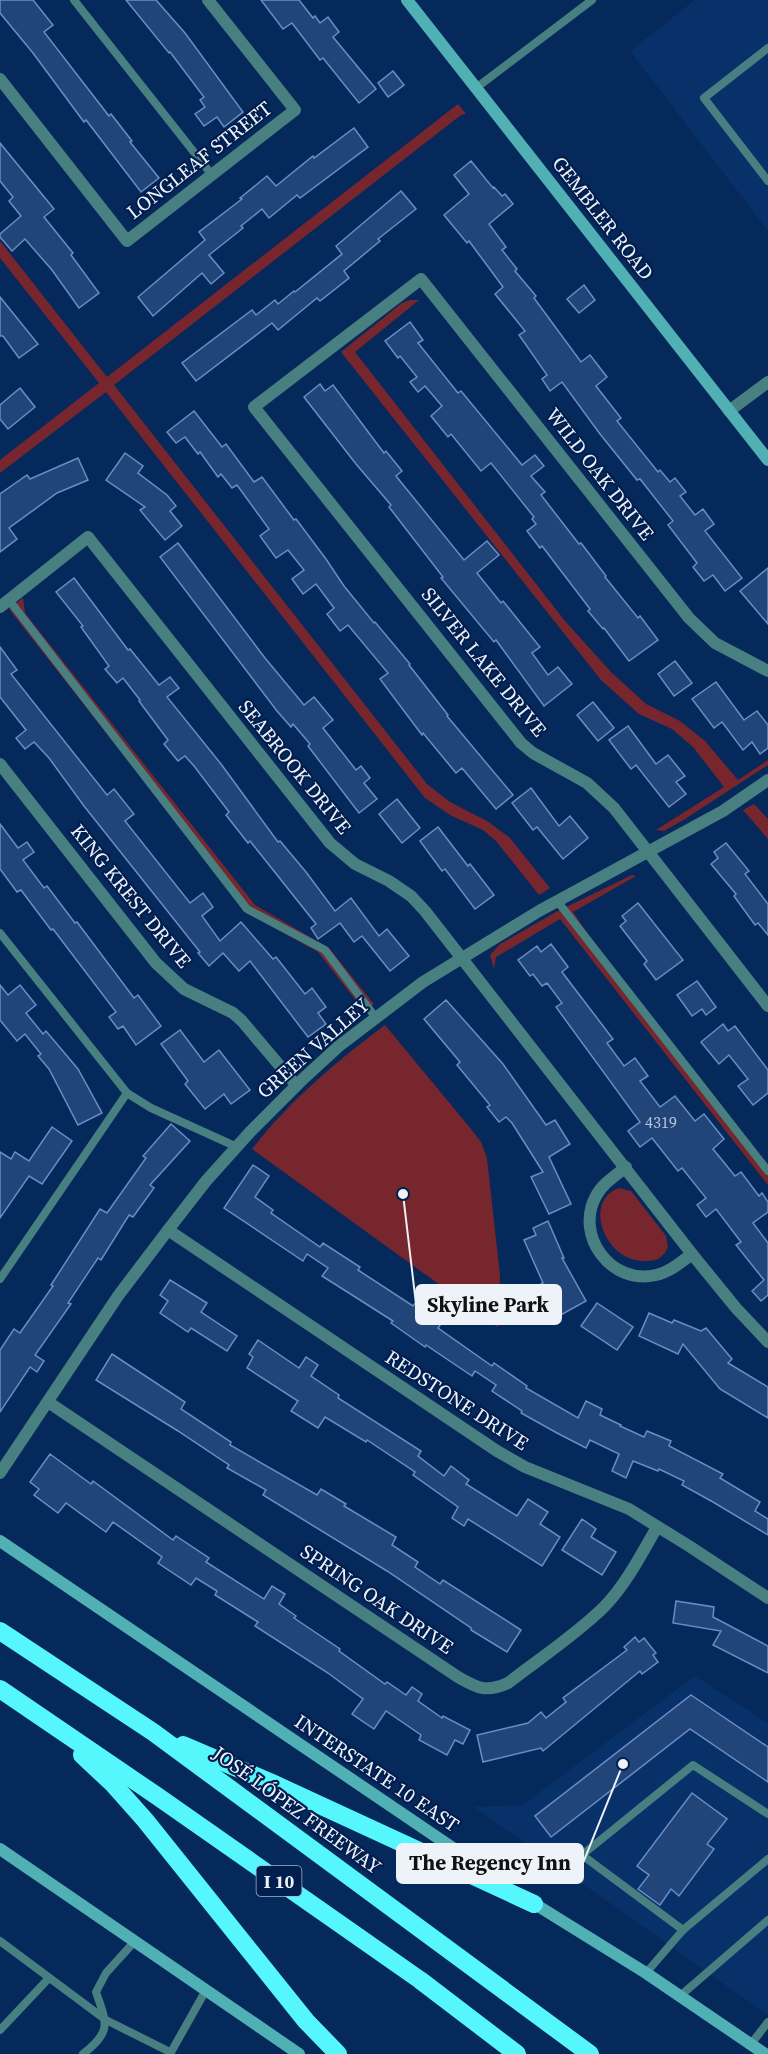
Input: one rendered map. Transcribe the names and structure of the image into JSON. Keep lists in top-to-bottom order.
{
  "streets": {
    "highway": ["JOSÉ LÓPEZ FREEWAY", "I 10"],
    "main road": ["GEMBLER ROAD", "INTERSTATE 10 EAST"],
    "street": [
      "LONGLEAF STREET",
      "WILD OAK DRIVE",
      "SILVER LAKE DRIVE",
      "SEABROOK DRIVE",
      "KING KREST DRIVE",
      "GREEN VALLEY",
      "REDSTONE DRIVE",
      "SPRING OAK DRIVE"
    ]
  },
  "crossings": [
    ["WILD OAK DRIVE", "SILVER LAKE DRIVE"],
    ["SILVER LAKE DRIVE", "GREEN VALLEY"],
    ["SEABROOK DRIVE", "GREEN VALLEY"],
    ["KING KREST DRIVE", "GREEN VALLEY"],
    ["GREEN VALLEY", "REDSTONE DRIVE"],
    ["GREEN VALLEY", "SPRING OAK DRIVE"],
    ["REDSTONE DRIVE", "SPRING OAK DRIVE"]
  ],
  "places": ["Skyline Park", "The Regency Inn"],
  "house_numbers": ["4319"]
}
